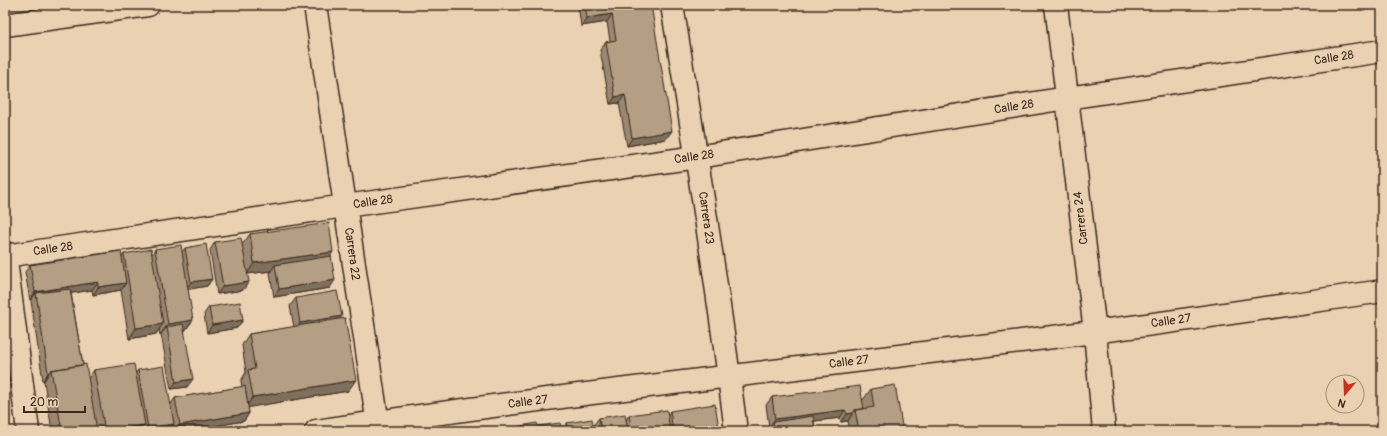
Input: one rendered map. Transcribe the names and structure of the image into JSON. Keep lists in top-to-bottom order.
{
  "streets": {
    "street": [
      "Calle 28",
      "Carrera 23",
      "Carrera 24",
      "Carrera 22",
      "Calle 27"
    ]
  },
  "crossings": [
    ["Calle 28", "Carrera 23"],
    ["Calle 28", "Carrera 24"],
    ["Calle 28", "Carrera 22"],
    ["Carrera 23", "Calle 27"],
    ["Carrera 24", "Calle 27"],
    ["Carrera 22", "Calle 27"]
  ],
  "scale_bar": "20 m",
  "north": "bottom"
}
